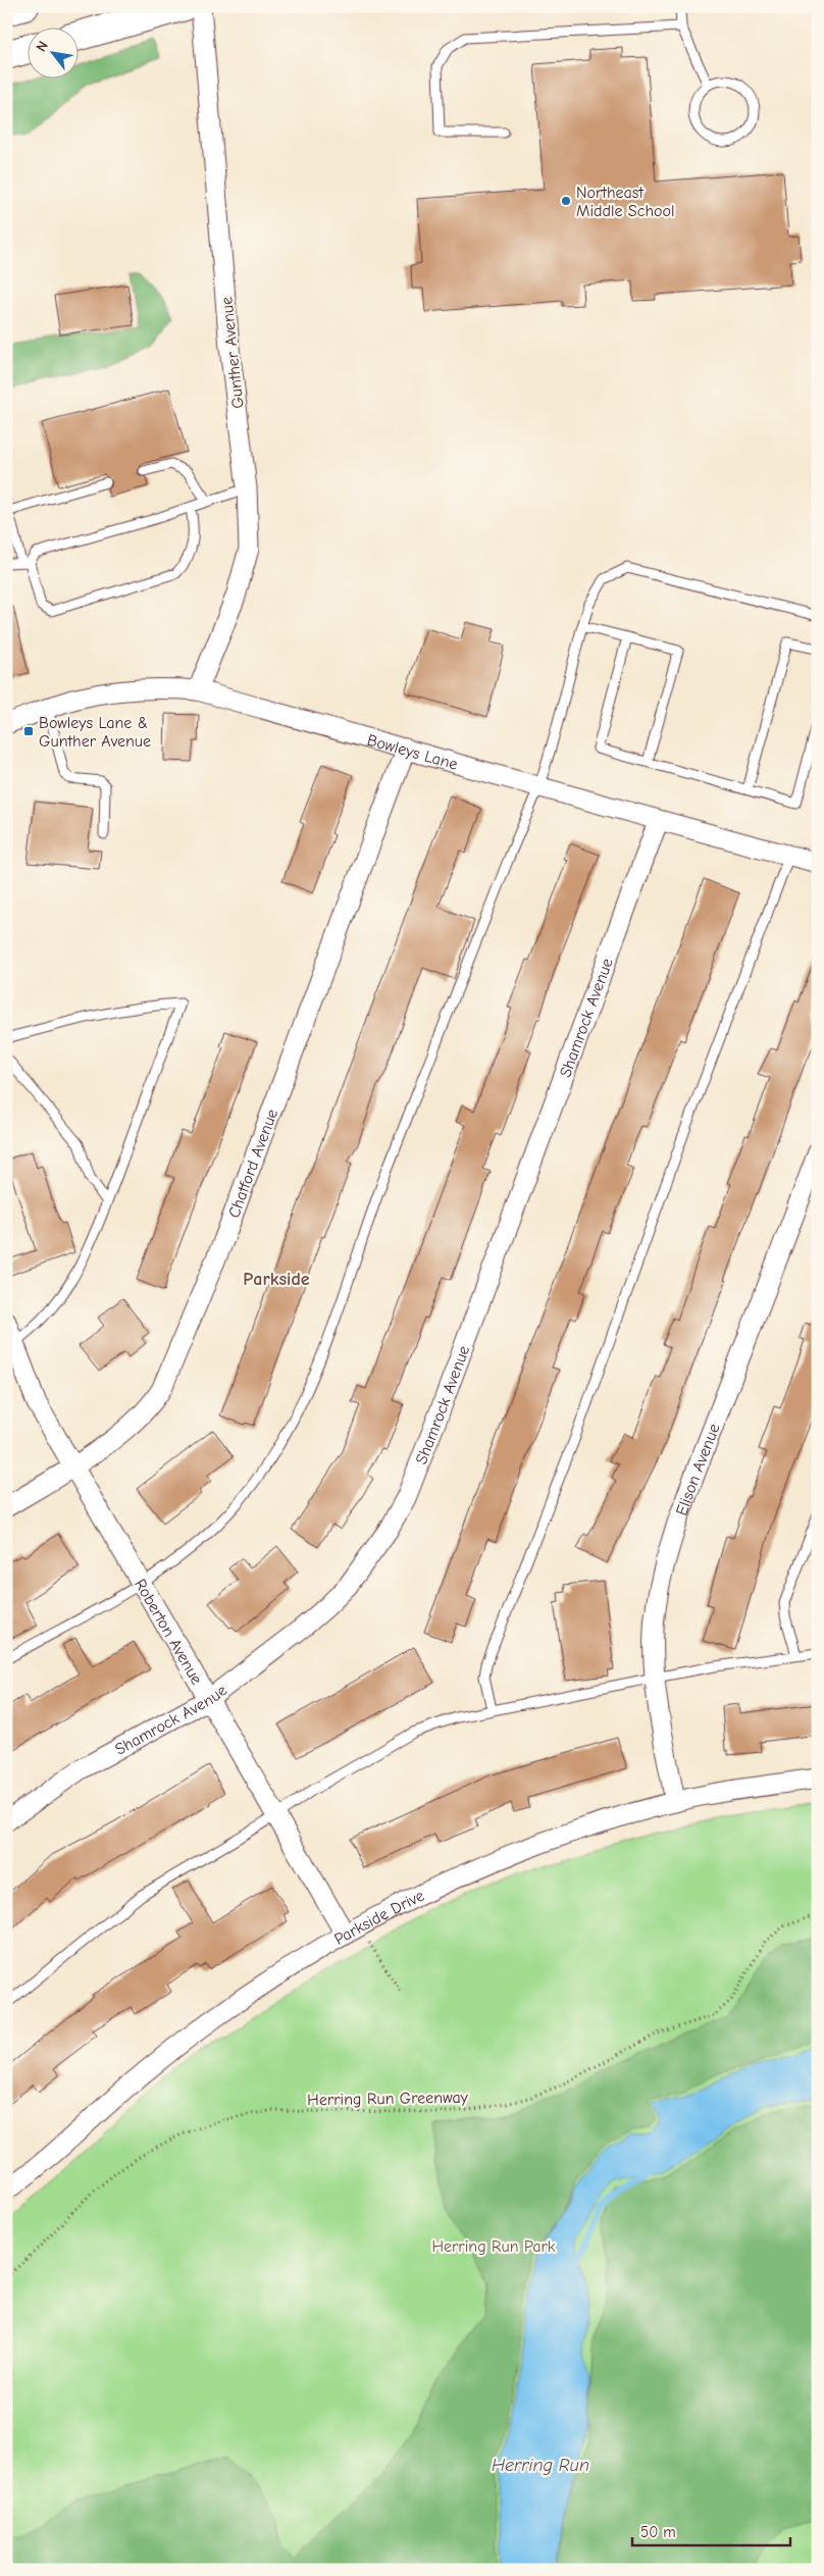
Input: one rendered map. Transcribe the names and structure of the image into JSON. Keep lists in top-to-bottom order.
{
  "streets": {
    "street": [
      "Gunther Avenue",
      "Bowleys Lane",
      "Shamrock Avenue",
      "Chatford Avenue",
      "Elison Avenue",
      "Roberton Avenue",
      "Parkside Drive"
    ],
    "path": ["Herring Run Greenway"]
  },
  "crossings": [
    ["Gunther Avenue", "Bowleys Lane"],
    ["Bowleys Lane", "Shamrock Avenue"],
    ["Bowleys Lane", "Chatford Avenue"],
    ["Shamrock Avenue", "Roberton Avenue"],
    ["Chatford Avenue", "Roberton Avenue"],
    ["Elison Avenue", "Parkside Drive"],
    ["Roberton Avenue", "Parkside Drive"]
  ],
  "districts": ["Parkside"],
  "water": ["Herring Run"],
  "parks": ["Herring Run Park"],
  "places": {
    "other": ["Northeast Middle School"],
    "transit": ["Bowleys Lane & Gunther Avenue"]
  },
  "scale_bar": "50 m",
  "north": "top left"
}
